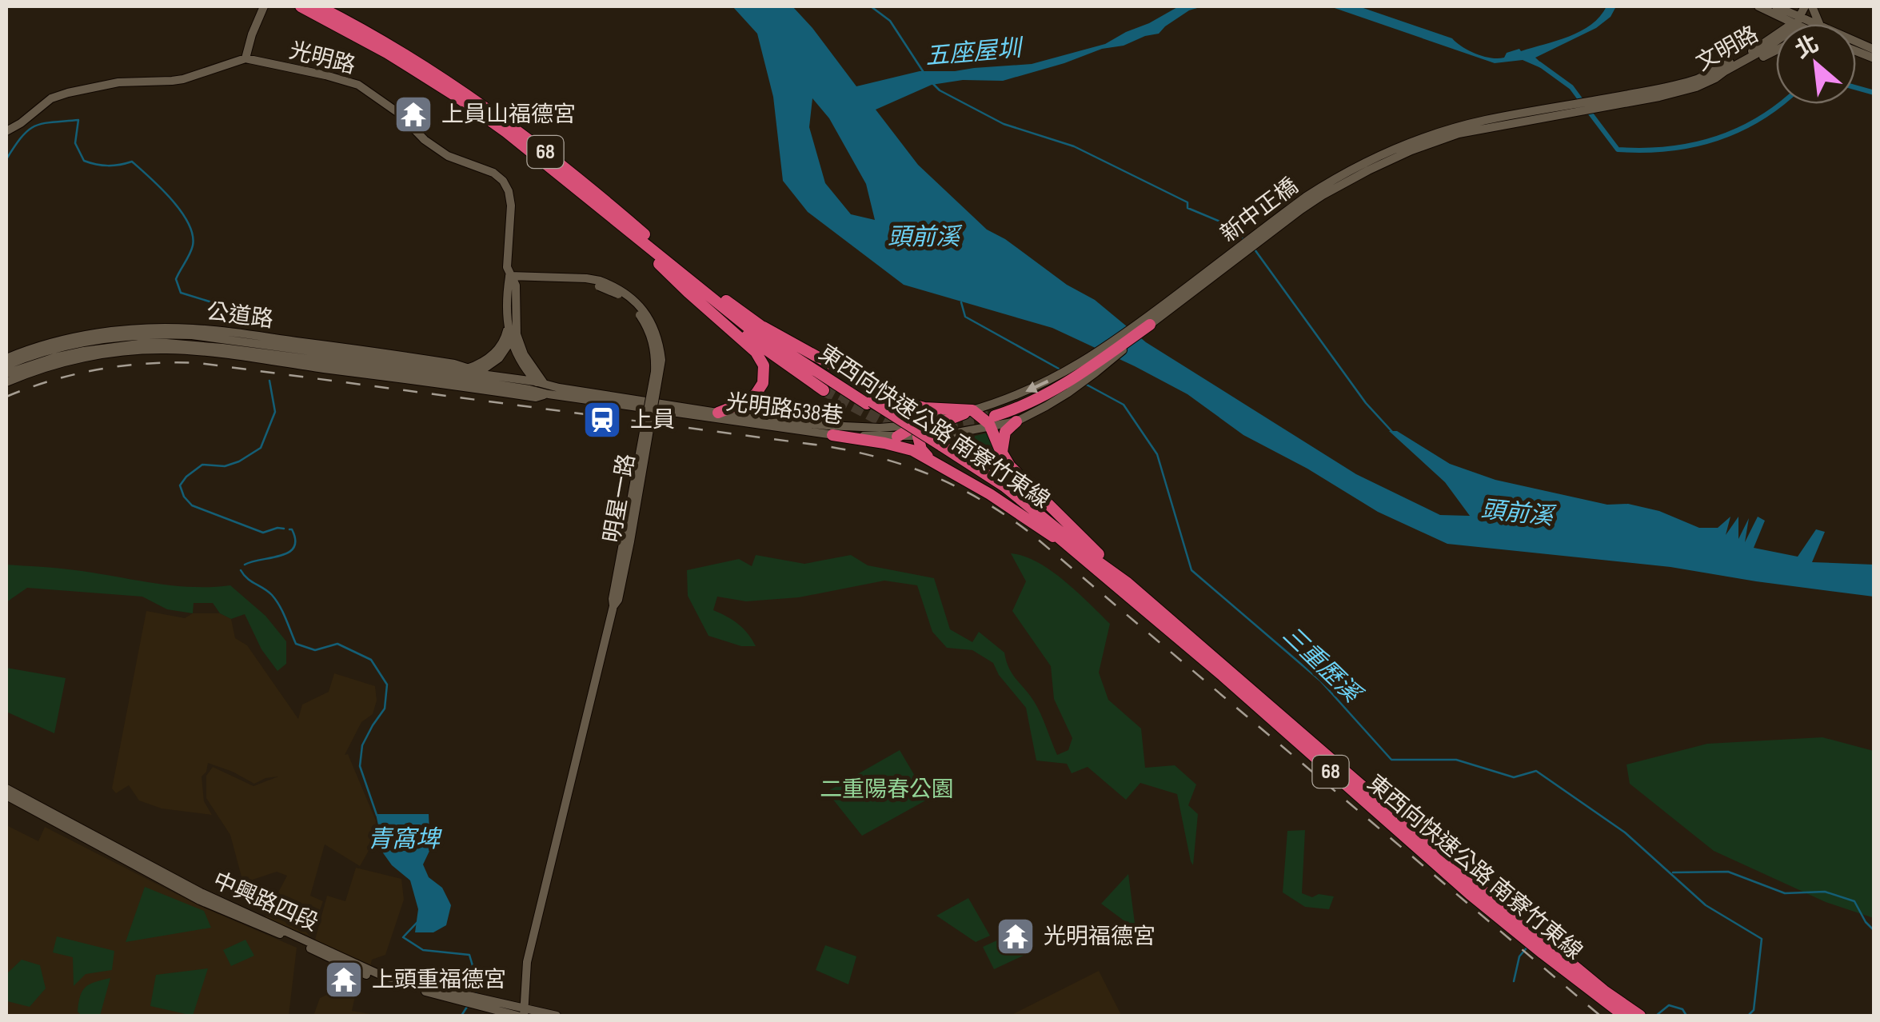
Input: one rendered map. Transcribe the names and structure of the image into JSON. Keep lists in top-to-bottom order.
{
  "streets": {
    "highway": ["68", "東西向快速公路 南寮竹東線"],
    "street": [
      "文明路",
      "光明路",
      "新中正橋",
      "公道路",
      "光明路538巷",
      "明星一路",
      "中興路四段"
    ]
  },
  "crossings": [
    ["文明路", "新中正橋"],
    ["光明路", "公道路"],
    ["光明路", "光明路538巷"],
    ["光明路", "明星一路"],
    ["新中正橋", "光明路538巷"],
    ["公道路", "光明路538巷"],
    ["明星一路", "中興路四段"]
  ],
  "water": [
    "五座屋圳",
    "頭前溪",
    "三重歷溪",
    "青窩埤"
  ],
  "parks": ["二重陽春公園"],
  "places": {
    "temple": ["上員山福德宮", "光明福德宮", "上頭重福德宮"],
    "station": ["上員"]
  },
  "north": "top left"
}
